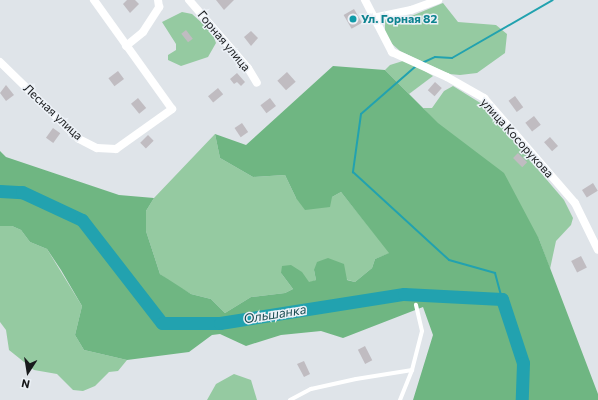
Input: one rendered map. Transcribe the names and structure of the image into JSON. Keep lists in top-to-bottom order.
{
  "streets": {
    "street": ["Горная улица", "Лесная улица", "улица Косорукова"]
  },
  "water": ["Ольшанка"],
  "places": ["Ул. Горная 82"],
  "north": "bottom"
}
